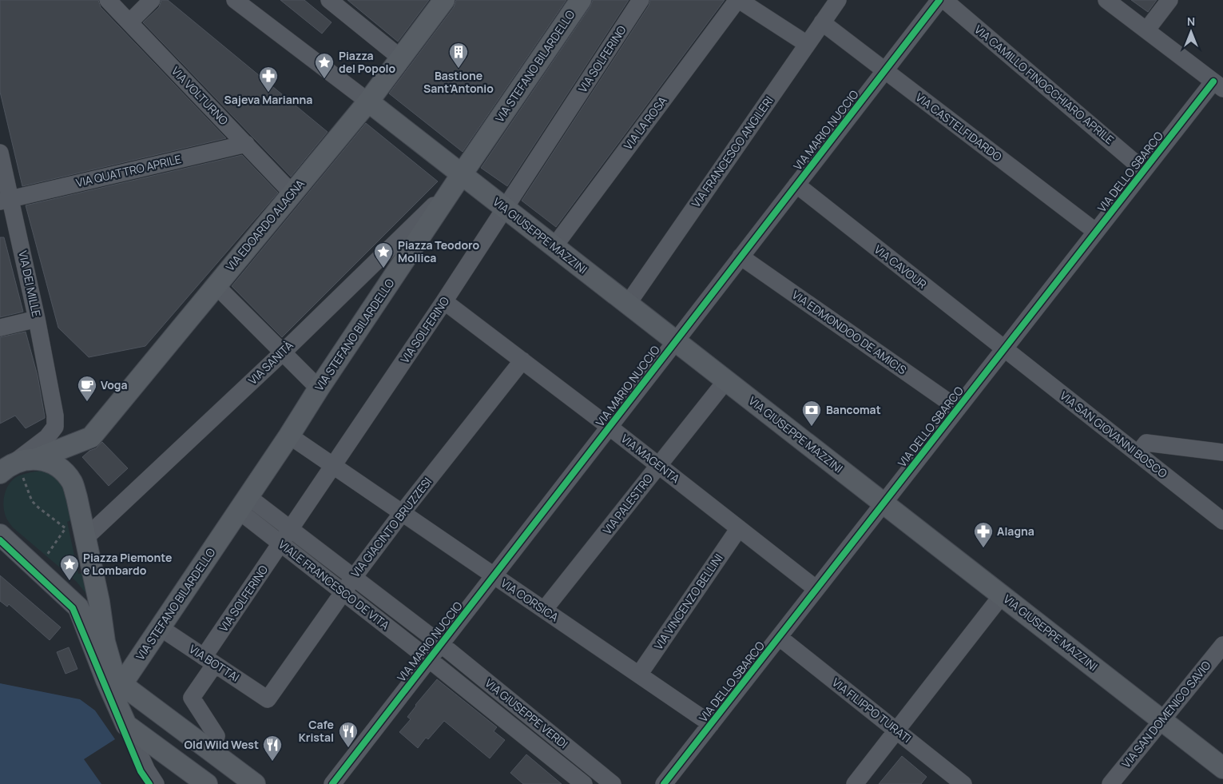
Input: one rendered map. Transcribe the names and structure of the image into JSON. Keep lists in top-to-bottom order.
{
  "streets": {
    "main road": ["VIA STEFANO BILARDELLO", "VIA EDOARDO ALAGNA", "VIA GIUSEPPE MAZZINI"],
    "street": [
      "VIA SOLFERINO",
      "VIA CAMILLO FINOCCHIARO APRILE",
      "VIA VOLTURNO",
      "VIA LA ROSA",
      "VIA CASTELFIDARDO",
      "VIA MARIO NUCCIO",
      "VIA FRANCESCO ANGILERI",
      "VIA QUATTRO APRILE",
      "VIA DELLO SBARCO",
      "VIA CAVOUR",
      "VIA DEI MILLE",
      "VIA EDMONDOO DE AMICIS",
      "VIA SANITÀ",
      "VIA SAN GIOVANNI BOSCO",
      "VIA MAGENTA",
      "VIA PALESTRO",
      "VIA GIACINTO BRUZZESI",
      "VIALE FRANCESCO DE VITA",
      "VIA CORSICA",
      "VIA VINCENZO BELLINI",
      "VIA BOTTAI",
      "VIA FILIPPO TURATI",
      "VIA GIUSEPPE VERDI",
      "VIA SAN DOMENICO SAVIO"
    ]
  },
  "crossings": [
    ["VIA SOLFERINO", "VIA GIUSEPPE MAZZINI"],
    ["VIA SOLFERINO", "VIA MAGENTA"],
    ["VIA SOLFERINO", "VIALE FRANCESCO DE VITA"],
    ["VIA SOLFERINO", "VIA CORSICA"],
    ["VIA SOLFERINO", "VIA BOTTAI"],
    ["VIA STEFANO BILARDELLO", "VIA GIUSEPPE MAZZINI"],
    ["VIA STEFANO BILARDELLO", "VIA SANITÀ"],
    ["VIA STEFANO BILARDELLO", "VIALE FRANCESCO DE VITA"],
    ["VIA STEFANO BILARDELLO", "VIA CORSICA"],
    ["VIA STEFANO BILARDELLO", "VIA BOTTAI"],
    ["VIA CAMILLO FINOCCHIARO APRILE", "VIA DELLO SBARCO"],
    ["VIA VOLTURNO", "VIA QUATTRO APRILE"],
    ["VIA VOLTURNO", "VIA EDOARDO ALAGNA"],
    ["VIA LA ROSA", "VIA GIUSEPPE MAZZINI"],
    ["VIA CASTELFIDARDO", "VIA MARIO NUCCIO"],
    ["VIA CASTELFIDARDO", "VIA FRANCESCO ANGILERI"],
    ["VIA CASTELFIDARDO", "VIA DELLO SBARCO"],
    ["VIA MARIO NUCCIO", "VIA GIUSEPPE MAZZINI"],
    ["VIA MARIO NUCCIO", "VIA CAVOUR"],
    ["VIA MARIO NUCCIO", "VIA EDMONDOO DE AMICIS"],
    ["VIA MARIO NUCCIO", "VIA MAGENTA"],
    ["VIA MARIO NUCCIO", "VIALE FRANCESCO DE VITA"],
    ["VIA MARIO NUCCIO", "VIA CORSICA"],
    ["VIA MARIO NUCCIO", "VIA GIUSEPPE VERDI"],
    ["VIA FRANCESCO ANGILERI", "VIA GIUSEPPE MAZZINI"],
    ["VIA QUATTRO APRILE", "VIA DEI MILLE"],
    ["VIA DELLO SBARCO", "VIA GIUSEPPE MAZZINI"],
    ["VIA DELLO SBARCO", "VIA CAVOUR"],
    ["VIA DELLO SBARCO", "VIA EDMONDOO DE AMICIS"],
    ["VIA DELLO SBARCO", "VIA SAN GIOVANNI BOSCO"],
    ["VIA DELLO SBARCO", "VIA MAGENTA"],
    ["VIA DELLO SBARCO", "VIA CORSICA"],
    ["VIA DELLO SBARCO", "VIA FILIPPO TURATI"],
    ["VIA EDOARDO ALAGNA", "VIA GIUSEPPE MAZZINI"],
    ["VIA EDOARDO ALAGNA", "VIA DEI MILLE"],
    ["VIA GIUSEPPE MAZZINI", "VIA SANITÀ"],
    ["VIA GIUSEPPE MAZZINI", "VIA PALESTRO"],
    ["VIA GIUSEPPE MAZZINI", "VIA SAN DOMENICO SAVIO"],
    ["VIA CAVOUR", "VIA SAN GIOVANNI BOSCO"],
    ["VIA MAGENTA", "VIA PALESTRO"],
    ["VIA MAGENTA", "VIA GIACINTO BRUZZESI"],
    ["VIA MAGENTA", "VIA VINCENZO BELLINI"],
    ["VIA PALESTRO", "VIA CORSICA"],
    ["VIA GIACINTO BRUZZESI", "VIALE FRANCESCO DE VITA"],
    ["VIA GIACINTO BRUZZESI", "VIA CORSICA"],
    ["VIA GIACINTO BRUZZESI", "VIA BOTTAI"],
    ["VIALE FRANCESCO DE VITA", "VIA GIUSEPPE VERDI"],
    ["VIA CORSICA", "VIA VINCENZO BELLINI"]
  ],
  "places": {
    "building": ["Bastione Sant'Antonio"],
    "place": ["Piazza del Popolo", "Piazza Teodoro Mollica", "Piazza Piemonte e Lombardo"],
    "pharmacy": ["Sajeva Marianna", "Alagna"],
    "cafe": ["Voga"],
    "bank": ["Bancomat"],
    "restaurant": ["Cafe Kristal", "Old Wild West"]
  },
  "north": "top"
}
